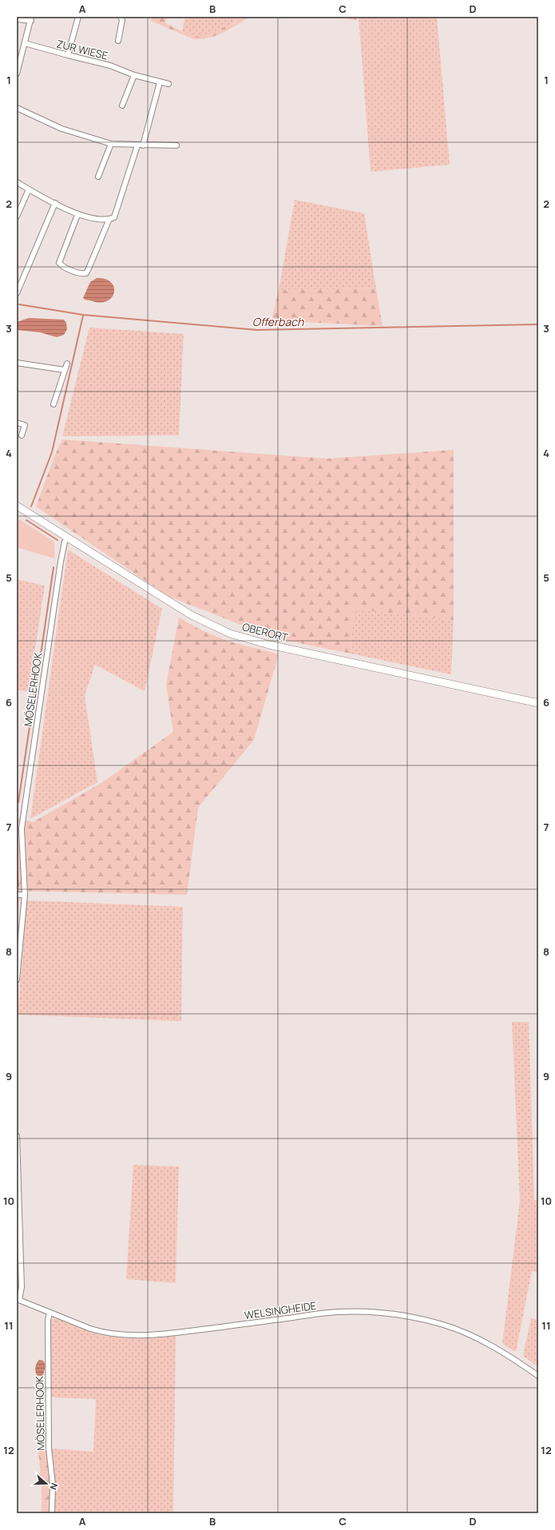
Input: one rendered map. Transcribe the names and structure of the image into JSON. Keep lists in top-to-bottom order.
{
  "streets": {
    "main road": ["OBERORT"],
    "street": ["ZUR WIESE", "MÖSELERHOOK", "WELSINGHEIDE"]
  },
  "crossings": [
    ["OBERORT", "MÖSELERHOOK"],
    ["MÖSELERHOOK", "WELSINGHEIDE"]
  ],
  "water": ["Offerbach"],
  "north": "right",
  "grid": {
    "columns": [
      "A",
      "B",
      "C",
      "D"
    ],
    "rows": [
      "1",
      "2",
      "3",
      "4",
      "5",
      "6",
      "7",
      "8",
      "9",
      "10",
      "11",
      "12"
    ]
  }
}
